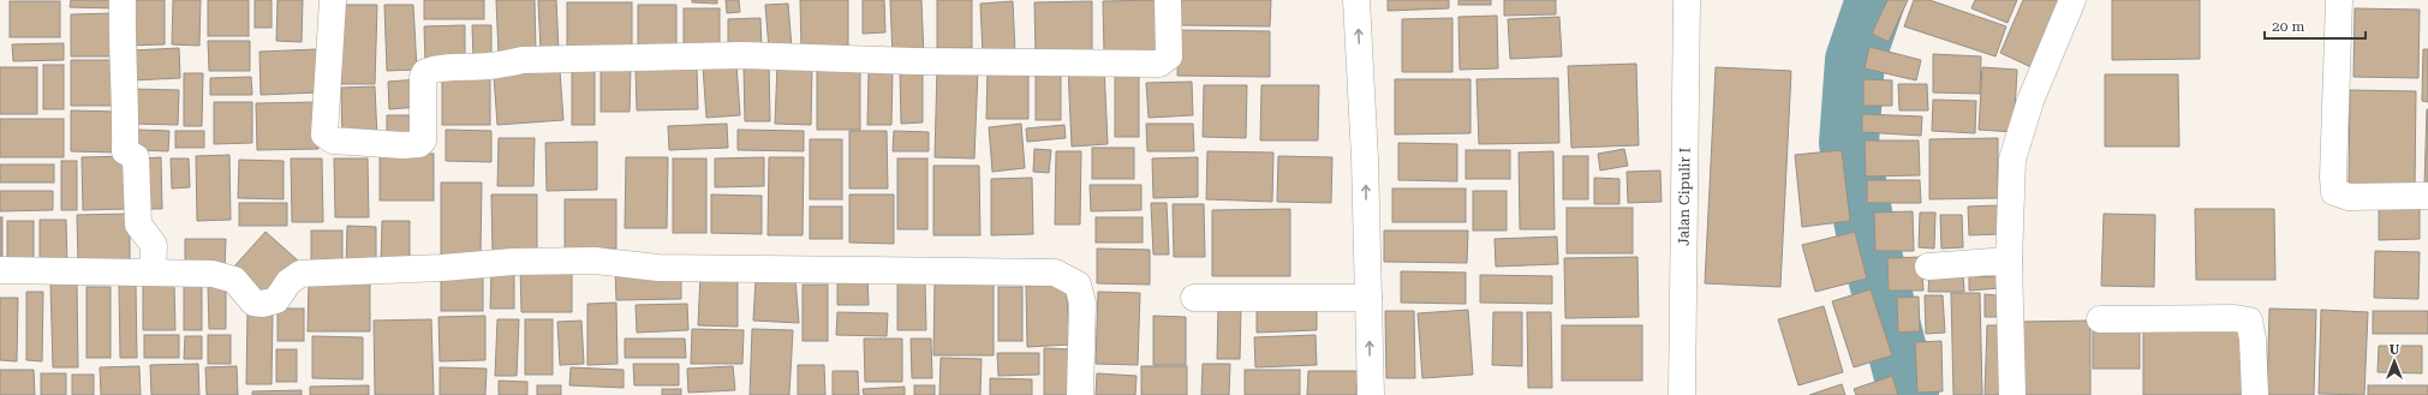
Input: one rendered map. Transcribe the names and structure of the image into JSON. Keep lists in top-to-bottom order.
{
  "streets": {
    "street": ["Jalan Cipulir I"]
  },
  "scale_bar": "20 m",
  "north": "top"
}
